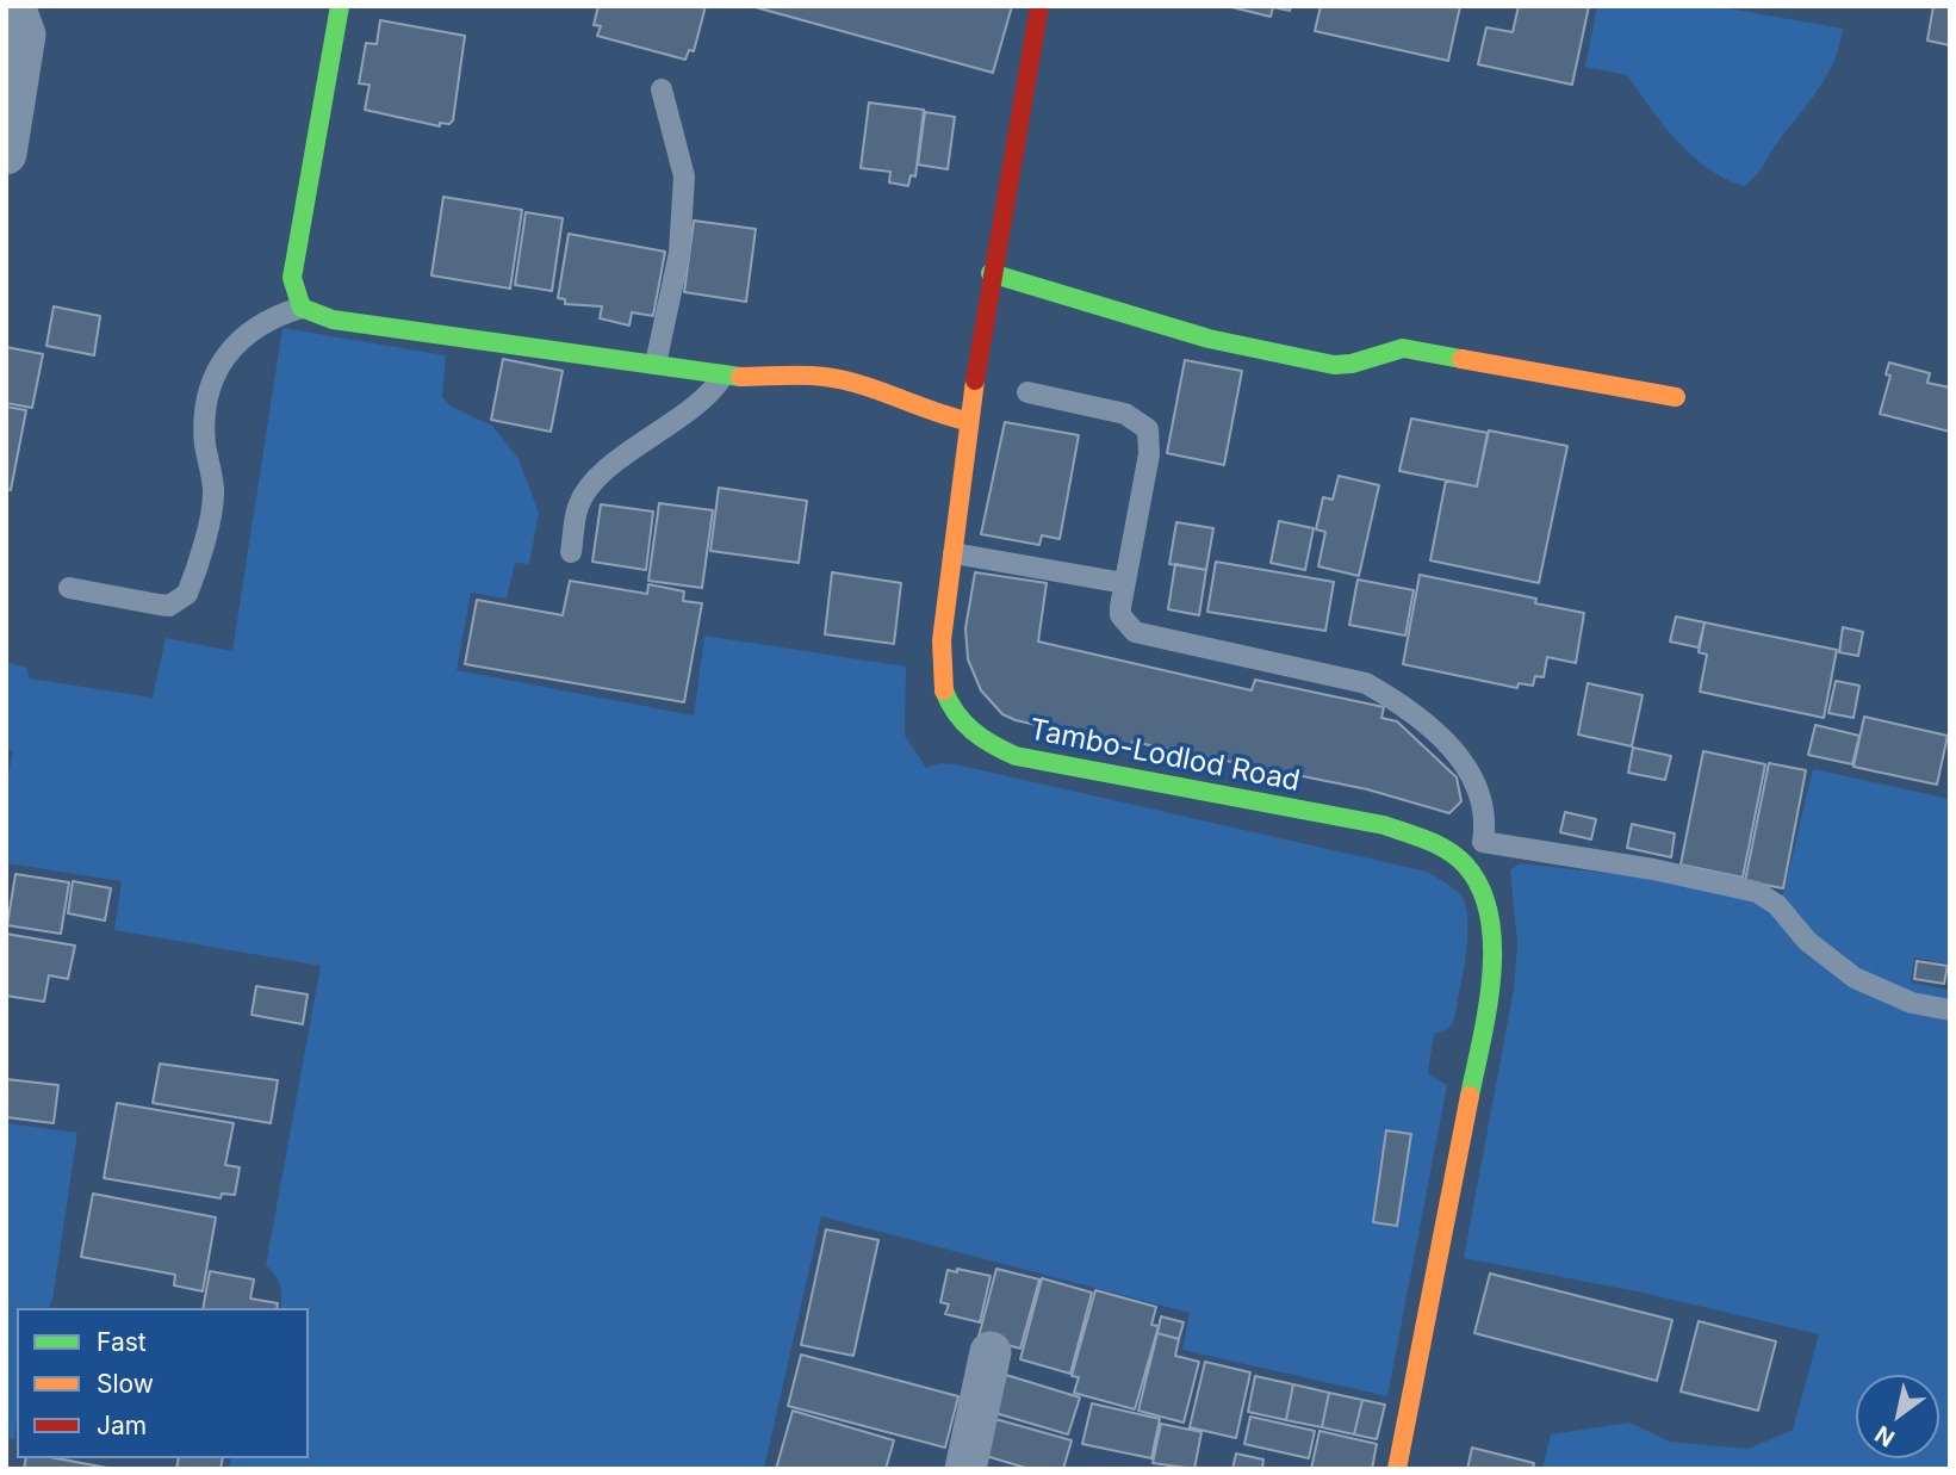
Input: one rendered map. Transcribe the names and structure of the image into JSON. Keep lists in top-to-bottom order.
{
  "streets": {
    "street": ["Tambo-Lodlod Road"]
  },
  "legend": ["Fast", "Slow", "Jam"],
  "north": "bottom left"
}
